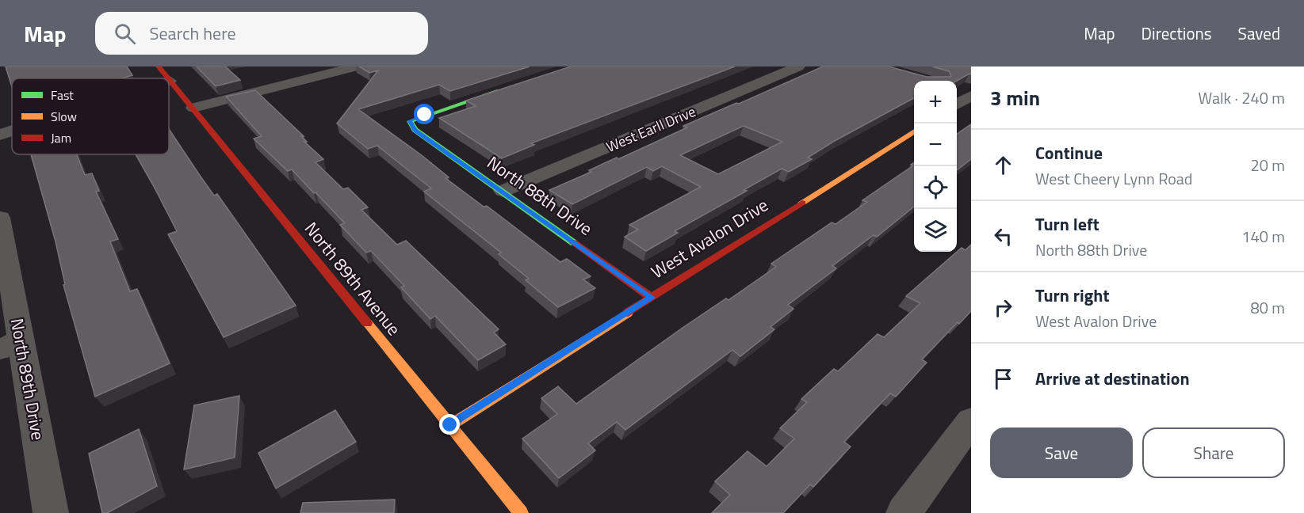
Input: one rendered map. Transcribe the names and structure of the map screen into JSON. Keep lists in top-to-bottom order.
{
  "streets": {
    "street": [
      "West Earll Drive",
      "North 88th Drive",
      "West Avalon Drive",
      "North 89th Avenue",
      "North 89th Drive"
    ]
  },
  "crossings": [
    ["West Earll Drive", "North 88th Drive"],
    ["North 88th Drive", "West Avalon Drive"],
    ["West Avalon Drive", "North 89th Avenue"]
  ],
  "legend": ["Fast", "Slow", "Jam"],
  "page": {
    "header": "Map",
    "search": "Search here",
    "nav": ["Map", "Directions", "Saved"],
    "heading": ["3 min", "Walk · 240 m"],
    "map_buttons": ["+", "−"],
    "list": [
      ["Continue", "West Cheery Lynn Road", "20 m"],
      ["Turn left", "North 88th Drive", "140 m"],
      ["Turn right", "West Avalon Drive", "80 m"],
      "Arrive at destination"
    ],
    "buttons": ["Save", "Share"]
  }
}
